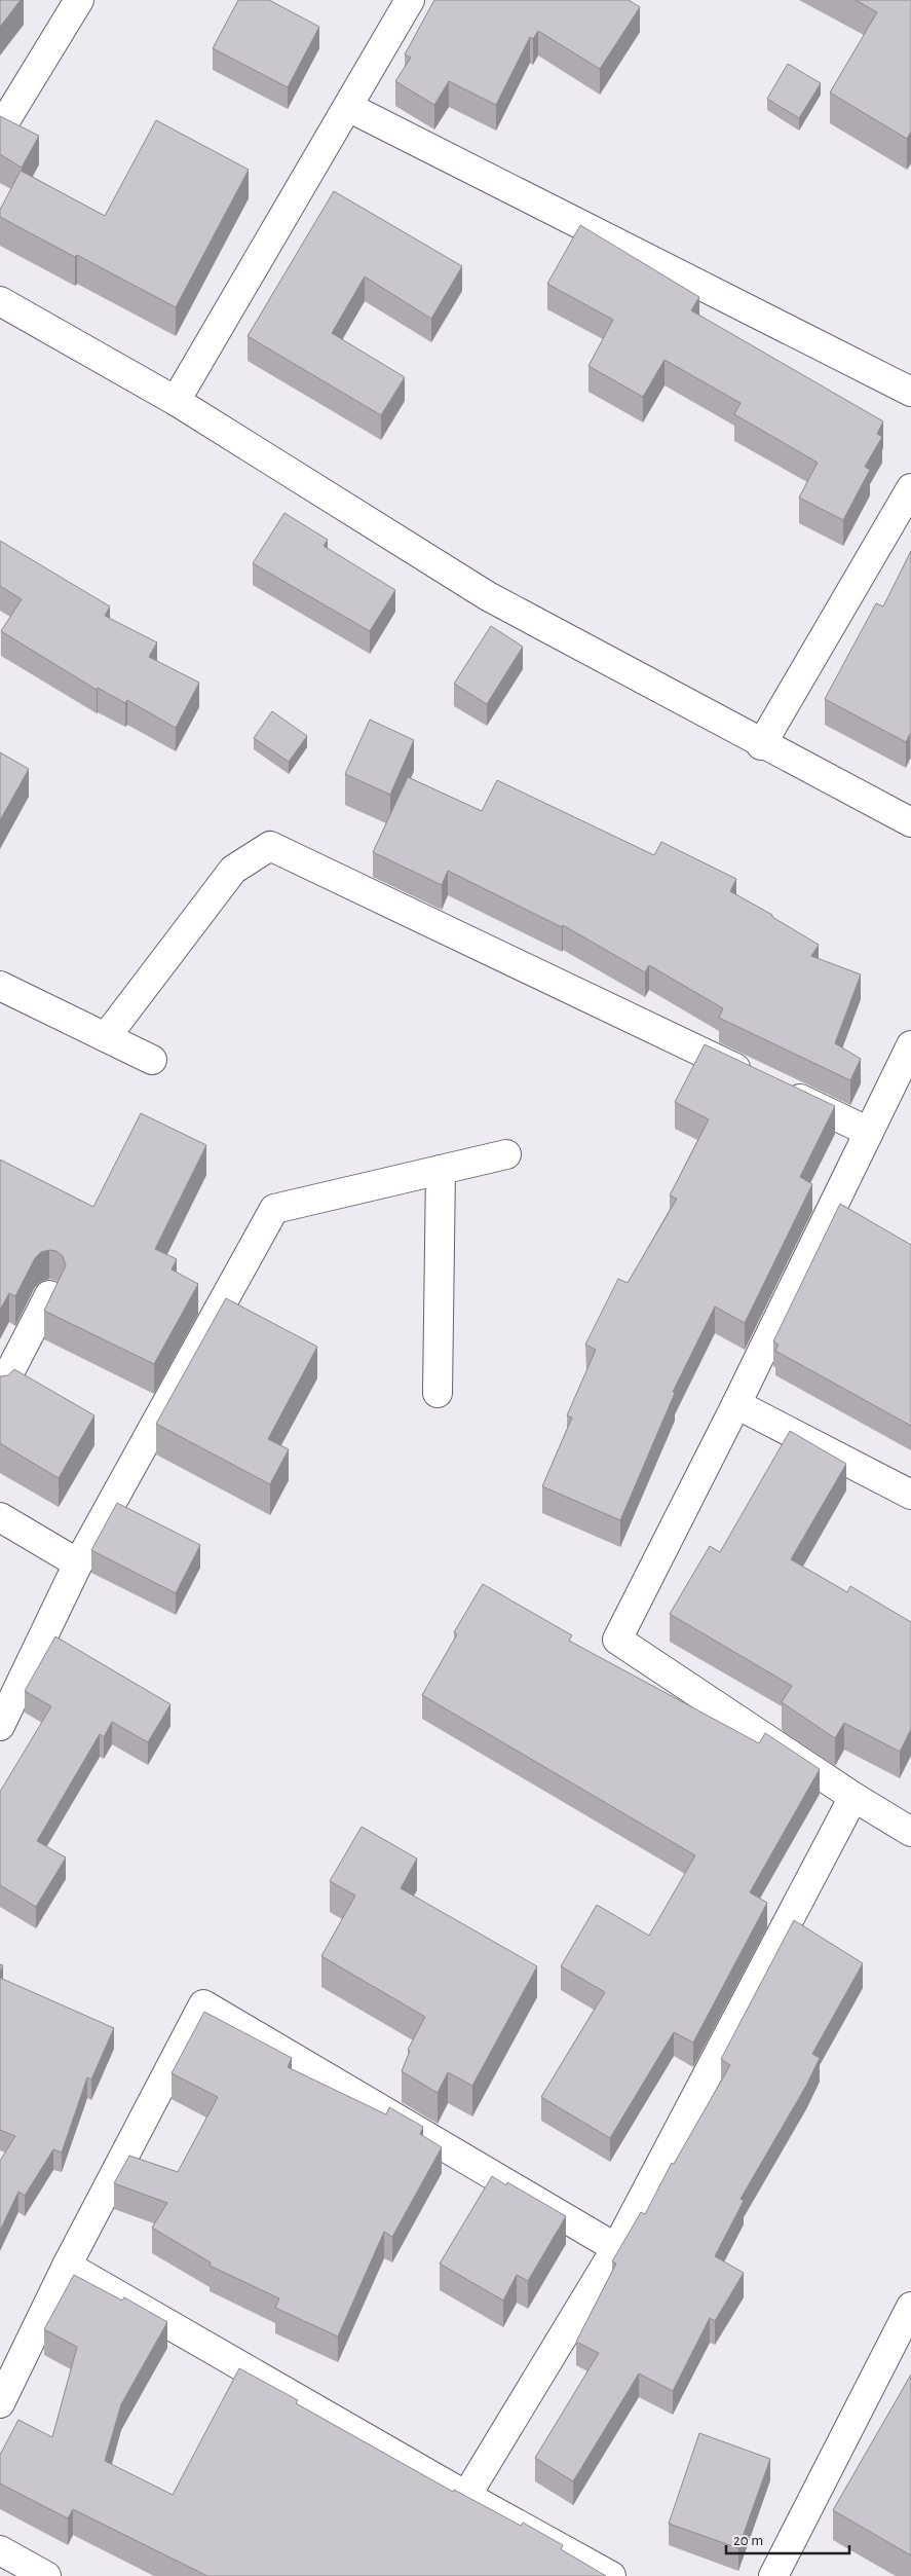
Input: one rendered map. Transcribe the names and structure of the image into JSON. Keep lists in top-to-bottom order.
{
  "scale_bar": "20 m"
}
